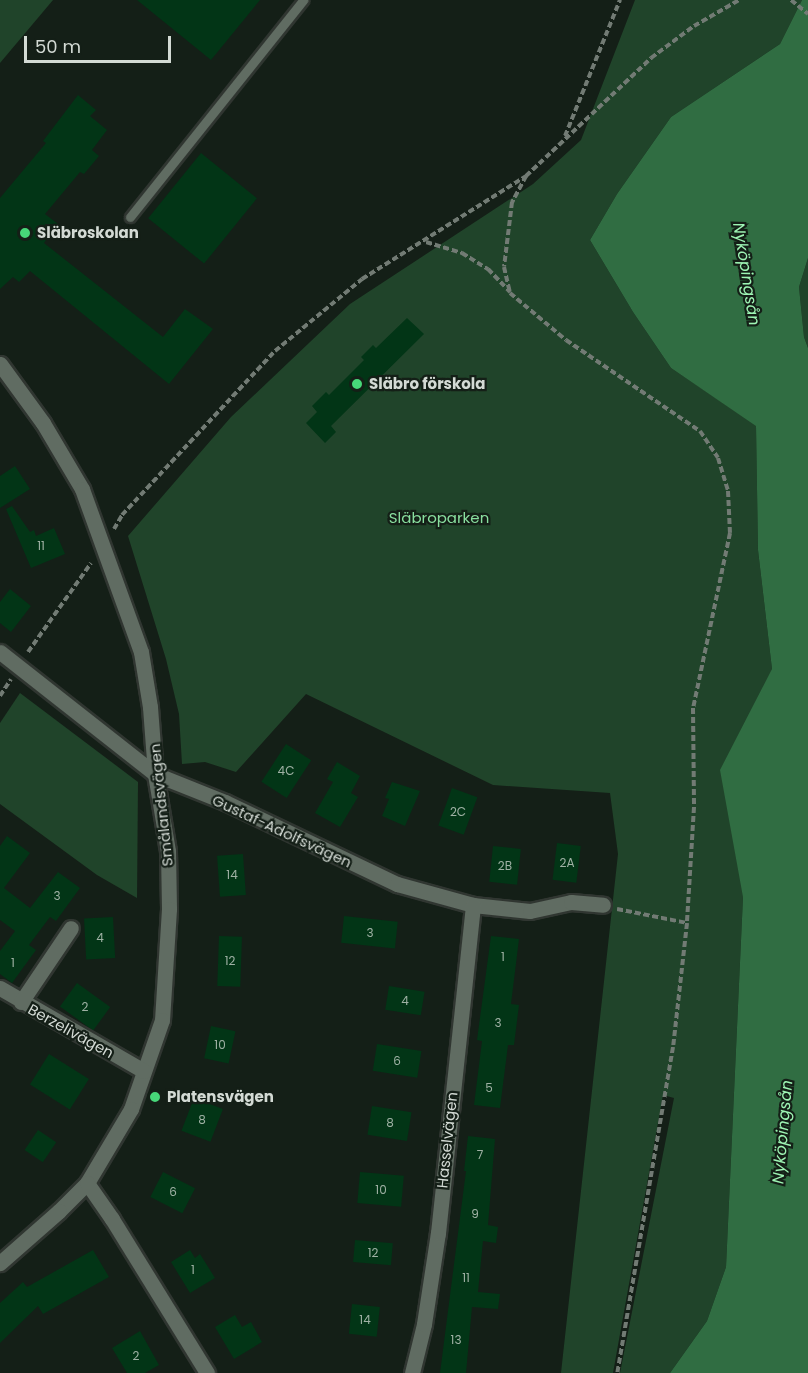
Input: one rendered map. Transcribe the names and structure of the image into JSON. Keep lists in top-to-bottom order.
{
  "streets": {
    "street": [
      "Smålandsvägen",
      "Gustaf-Adolfsvägen",
      "Berzelivägen",
      "Hasselvägen"
    ]
  },
  "crossings": [
    ["Smålandsvägen", "Gustaf-Adolfsvägen"],
    ["Smålandsvägen", "Berzelivägen"],
    ["Gustaf-Adolfsvägen", "Hasselvägen"]
  ],
  "water": ["Nyköpingsån"],
  "parks": ["Släbroparken"],
  "places": ["Släbroskolan", "Släbro förskola", "Platensvägen"],
  "house_numbers": [
    "11",
    "4C",
    "2C",
    "2A",
    "2B",
    "14",
    "3",
    "3",
    "4",
    "1",
    "12",
    "1",
    "4",
    "2",
    "3",
    "10",
    "6",
    "5",
    "8",
    "8",
    "7",
    "10",
    "6",
    "9",
    "12",
    "1",
    "11",
    "14",
    "13",
    "2"
  ],
  "scale_bar": "50 m"
}
